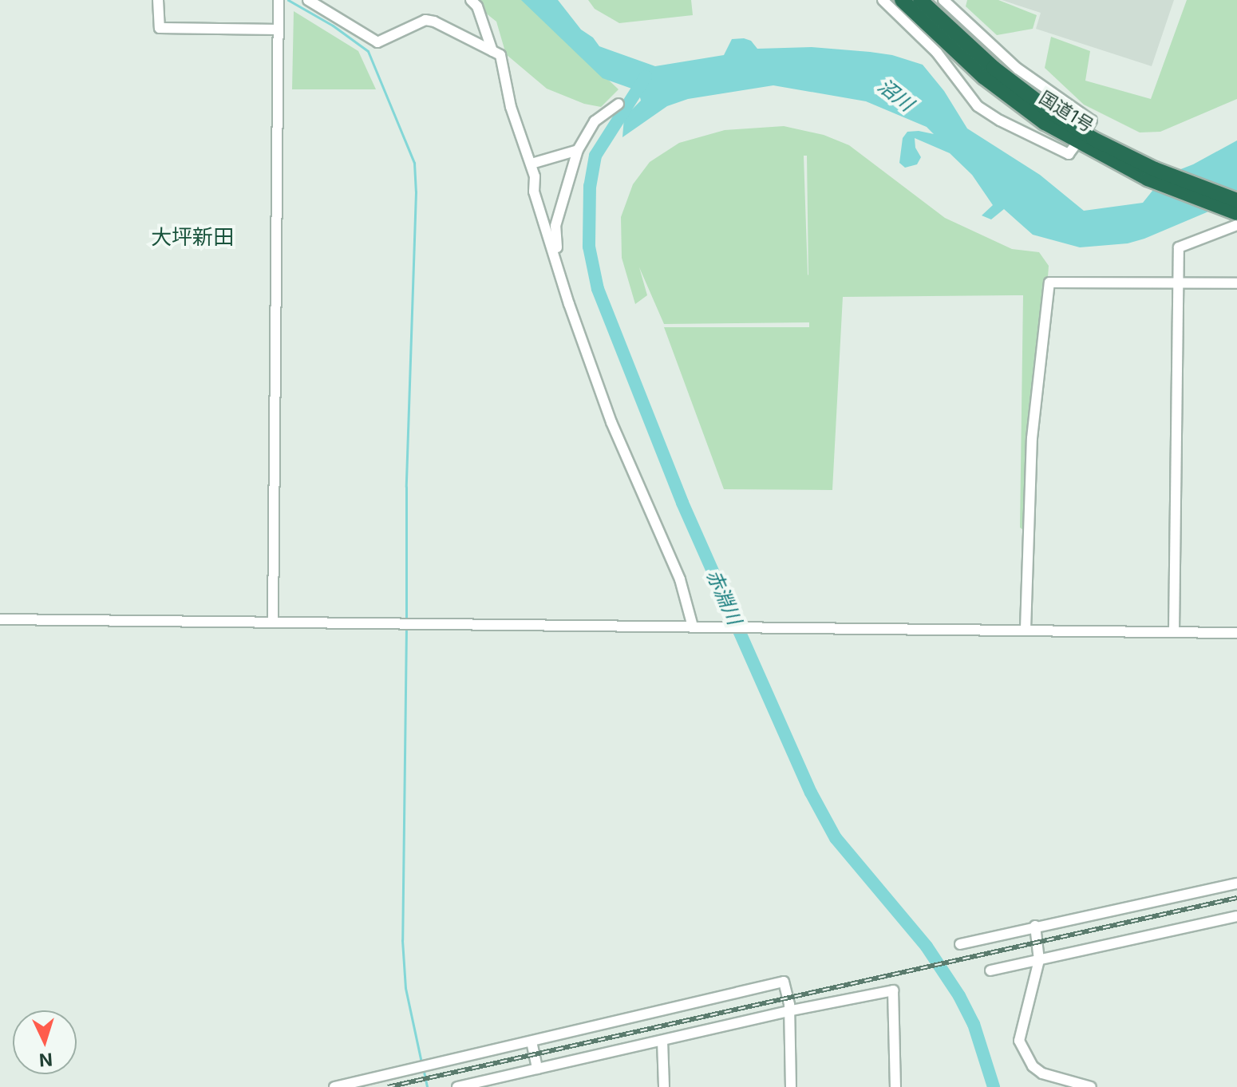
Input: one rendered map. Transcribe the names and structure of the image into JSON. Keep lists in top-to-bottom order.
{
  "streets": {
    "highway": ["国道1号"]
  },
  "districts": ["大坪新田"],
  "water": ["沼川", "赤淵川"],
  "north": "bottom"
}
